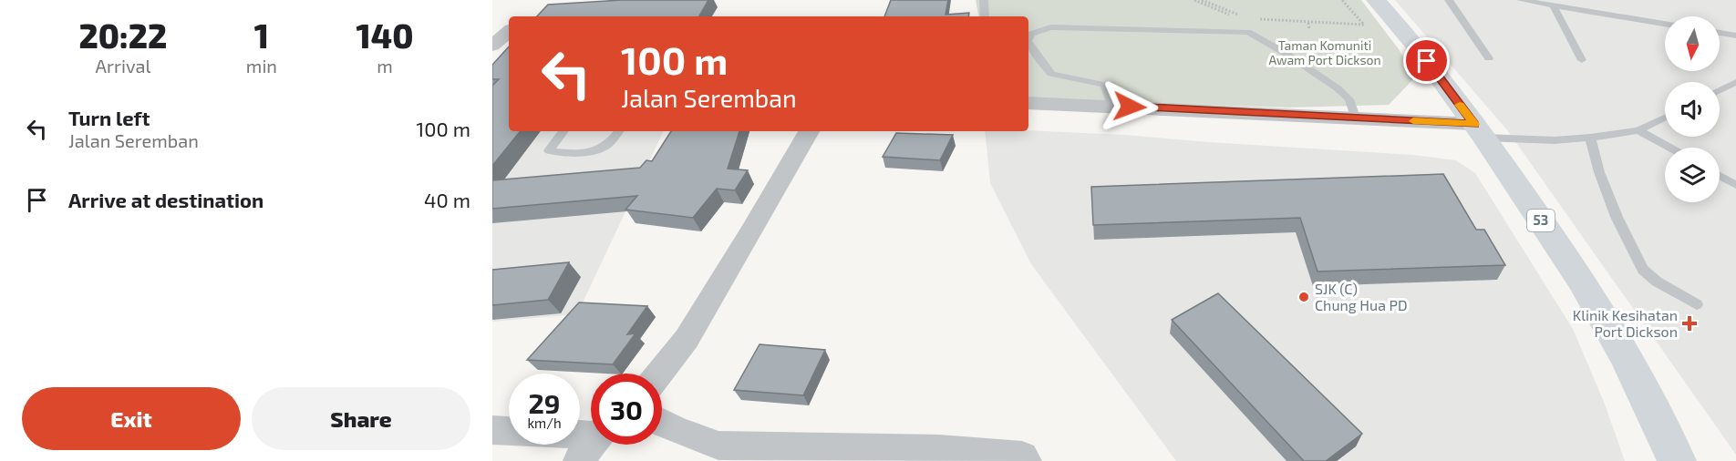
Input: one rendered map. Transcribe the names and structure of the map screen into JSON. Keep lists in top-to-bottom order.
{
  "streets": {
    "main road": ["53"]
  },
  "parks": ["Taman Komuniti Awam Port Dickson"],
  "places": {
    "other": ["SJK (C) Chung Hua PD"],
    "health": ["Klinik Kesihatan Port Dickson"]
  },
  "north": "bottom",
  "page": {
    "eta": [
      "20:22",
      "Arrival",
      "1",
      "min",
      "140",
      "m"
    ],
    "turn": ["100 m", "Jalan Seremban"],
    "list": [
      {
        "name": "Turn left",
        "note": "Jalan Seremban",
        "value": "100 m"
      },
      {
        "name": "Arrive at destination",
        "value": "40 m"
      }
    ],
    "speed": "29 km/h",
    "limit": "30",
    "buttons": ["Exit", "Share"]
  }
}
